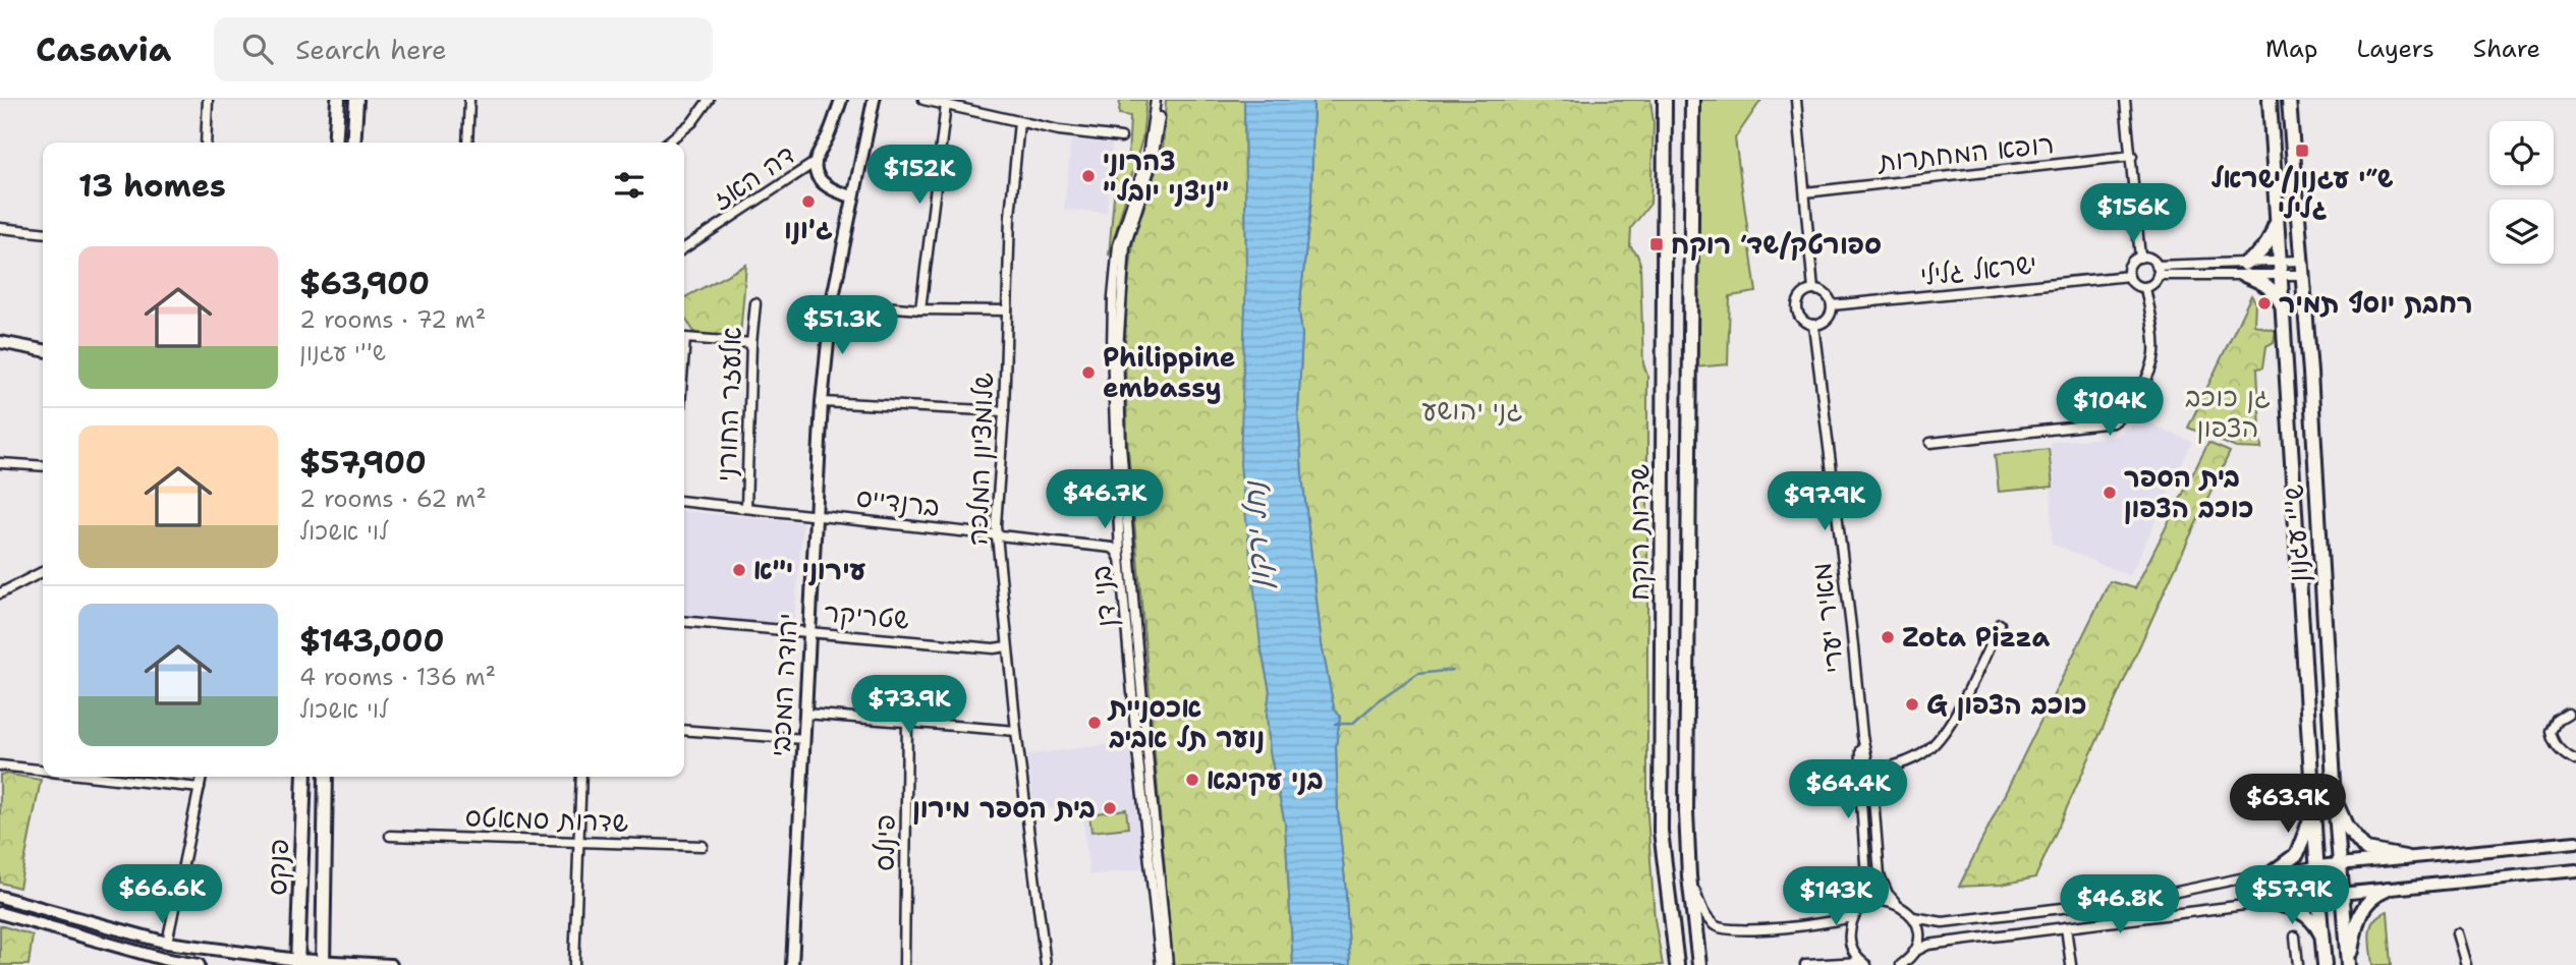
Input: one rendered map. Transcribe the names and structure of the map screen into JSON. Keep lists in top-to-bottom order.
{
  "streets": {
    "main road": ["שדרות רוקח", "ש''י עגנון", "פנקס"],
    "street": [
      "רופא המחתרות",
      "דה האז",
      "ישראל גלילי",
      "אלעזר החורני",
      "שלומציון המלכה",
      "ברנדייס",
      "בני דן",
      "שטריקר",
      "מאיר יערי",
      "יהודה המכבי",
      "שדרות סמאטס",
      "פינלס"
    ]
  },
  "crossings": [
    ["ישראל גלילי", "מאיר יערי"],
    ["אלעזר החורני", "ברנדייס"],
    ["שלומציון המלכה", "ברנדייס"],
    ["שלומציון המלכה", "שטריקר"],
    ["ברנדייס", "בני דן"],
    ["ברנדייס", "יהודה המכבי"],
    ["שטריקר", "יהודה המכבי"]
  ],
  "water": ["נחל ירקון"],
  "parks": ["גן כוכב הצפון", "גני יהושע"],
  "places": {
    "transit": ["ש״י עגנון/ישראל גלילי", "ספורטק/שד׳ רוקח"],
    "other": [
      "צהרוני \"ניצני יובל\"",
      "ג'ונו",
      "רחבת יוסף תמיר",
      "Philippine embassy",
      "בית הספר כוכב הצפון",
      "עירוני י\"א",
      "Zota Pizza",
      "G כוכב הצפון",
      "אכסניית נוער תל אביב",
      "בני עקיבא",
      "בית הספר מירון"
    ]
  },
  "page": {
    "header": "Casavia",
    "search": "Search here",
    "nav": ["Map", "Layers", "Share"],
    "heading": "13 homes",
    "price": [
      "$152K",
      "$156K",
      "$51.3K",
      "$104K",
      "$46.7K",
      "$97.9K",
      "$73.9K",
      "$64.4K",
      "$63.9K",
      "$66.6K",
      "$57.9K",
      "$143K",
      "$46.8K"
    ],
    "list": [
      {
        "name": "$63,900",
        "note": "2 rooms · 72 m² · ש''י עגנון"
      },
      {
        "name": "$57,900",
        "note": "2 rooms · 62 m² · לוי אשכול"
      },
      {
        "name": "$143,000",
        "note": "4 rooms · 136 m² · לוי אשכול"
      }
    ]
  }
}
